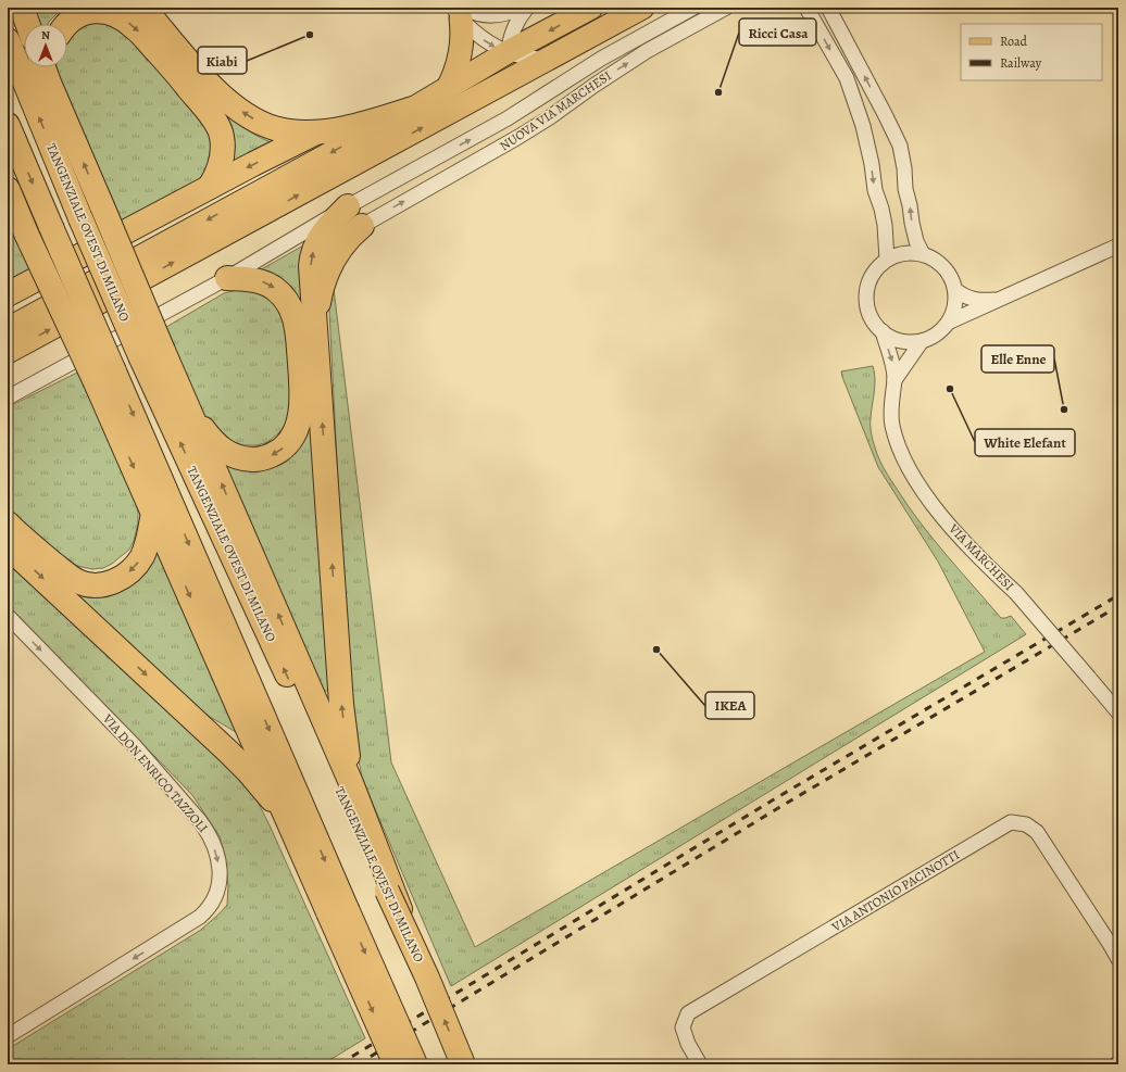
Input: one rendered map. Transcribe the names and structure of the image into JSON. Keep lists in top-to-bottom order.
{
  "streets": {
    "highway": ["TANGENZIALE OVEST DI MILANO"],
    "street": [
      "NUOVA VIA MARCHESI",
      "VIA MARCHESI",
      "VIA DON ENRICO TAZZOLI",
      "VIA ANTONIO PACINOTTI"
    ]
  },
  "places": [
    "Kiabi",
    "Ricci Casa",
    "White Elefant",
    "Elle Enne",
    "IKEA"
  ],
  "legend": ["Road", "Railway"],
  "north": "top"
}
